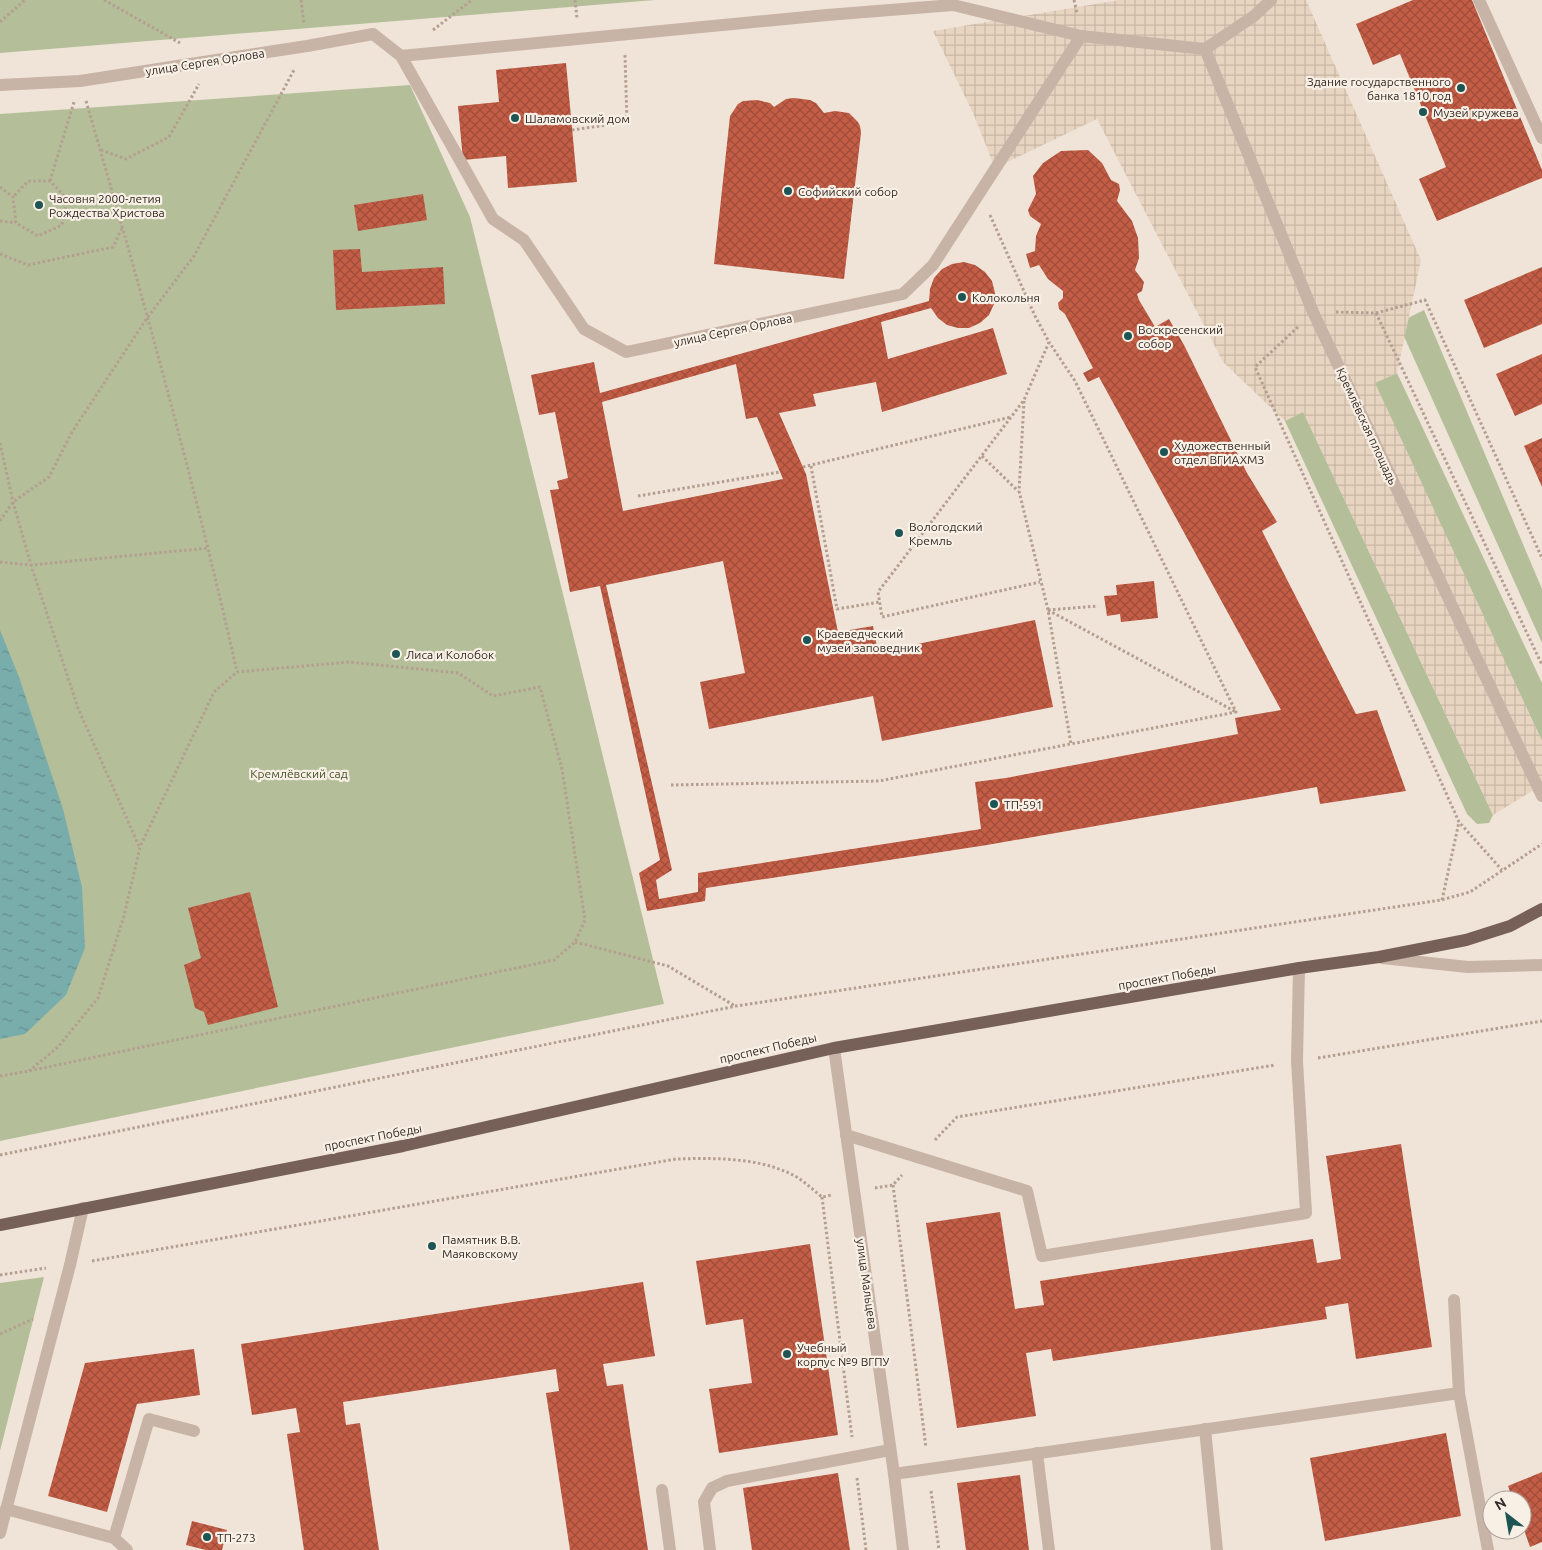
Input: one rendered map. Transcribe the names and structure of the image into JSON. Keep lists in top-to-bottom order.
{
  "streets": {
    "main road": ["проспект Победы"],
    "street": ["улица Сергея Орлова", "Кремлёвская площадь", "улица Мальцева"]
  },
  "crossings": [
    ["проспект Победы", "улица Мальцева"]
  ],
  "parks": ["Кремлёвский сад"],
  "places": [
    "Здание государственного банка 1810 год",
    "Музей кружева",
    "Шаламовский дом",
    "Софийский собор",
    "Часовня 2000-летия Рождества Христова",
    "Колокольня",
    "Воскресенский собор",
    "Художественный отдел ВГИАХМЗ",
    "Вологодский Кремль",
    "Краеведческий музей заповедник",
    "Лиса и Колобок",
    "ТП-591",
    "Памятник В.В. Маяковскому",
    "Учебный корпус №9 ВГПУ",
    "ТП-273"
  ],
  "north": "top left"
}
